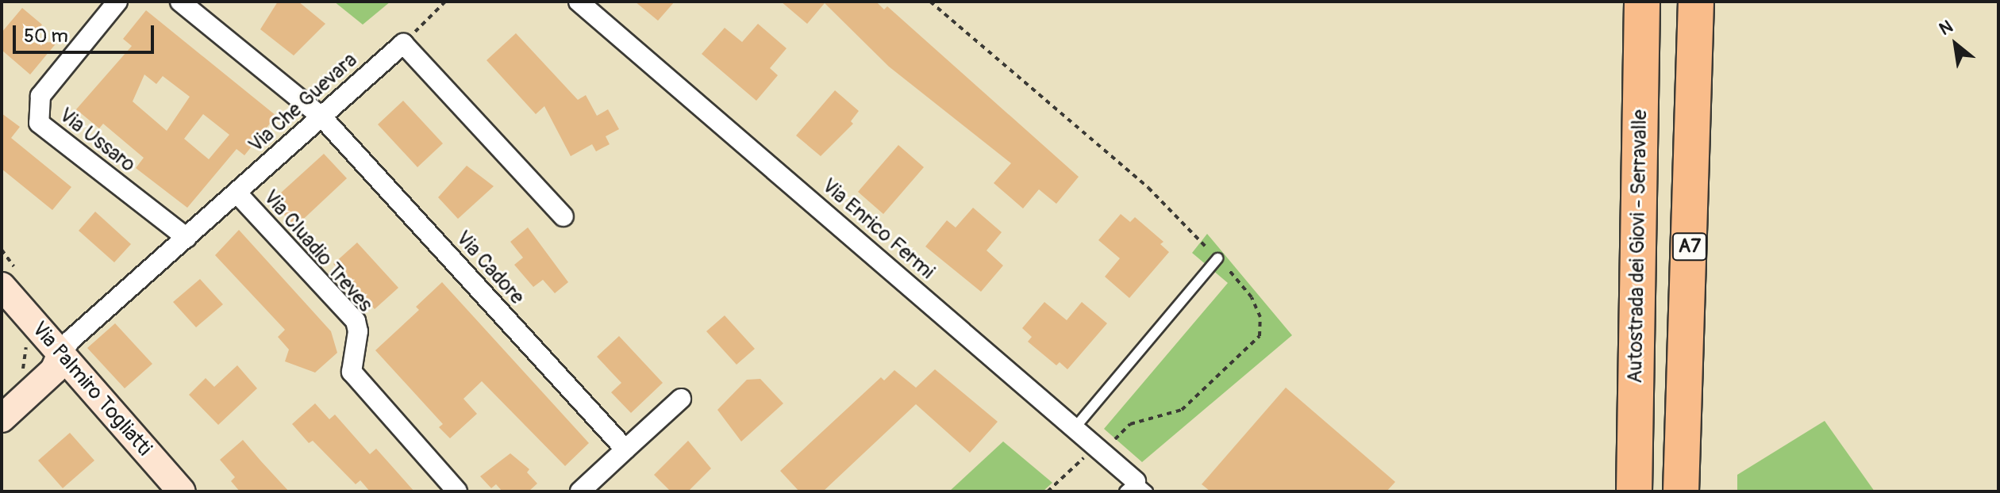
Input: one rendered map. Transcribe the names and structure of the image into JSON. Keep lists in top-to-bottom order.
{
  "streets": {
    "highway": ["Autostrada dei Giovi - Serravalle", "A7"],
    "street": [
      "Via Che Guevara",
      "Via Ussaro",
      "Via Enrico Fermi",
      "Via Cluadio Treves",
      "Via Cadore",
      "Via Palmiro Togliatti"
    ]
  },
  "crossings": [
    ["Via Che Guevara", "Via Ussaro"],
    ["Via Che Guevara", "Via Cluadio Treves"],
    ["Via Che Guevara", "Via Cadore"],
    ["Via Che Guevara", "Via Palmiro Togliatti"]
  ],
  "scale_bar": "50 m",
  "north": "top left"
}
